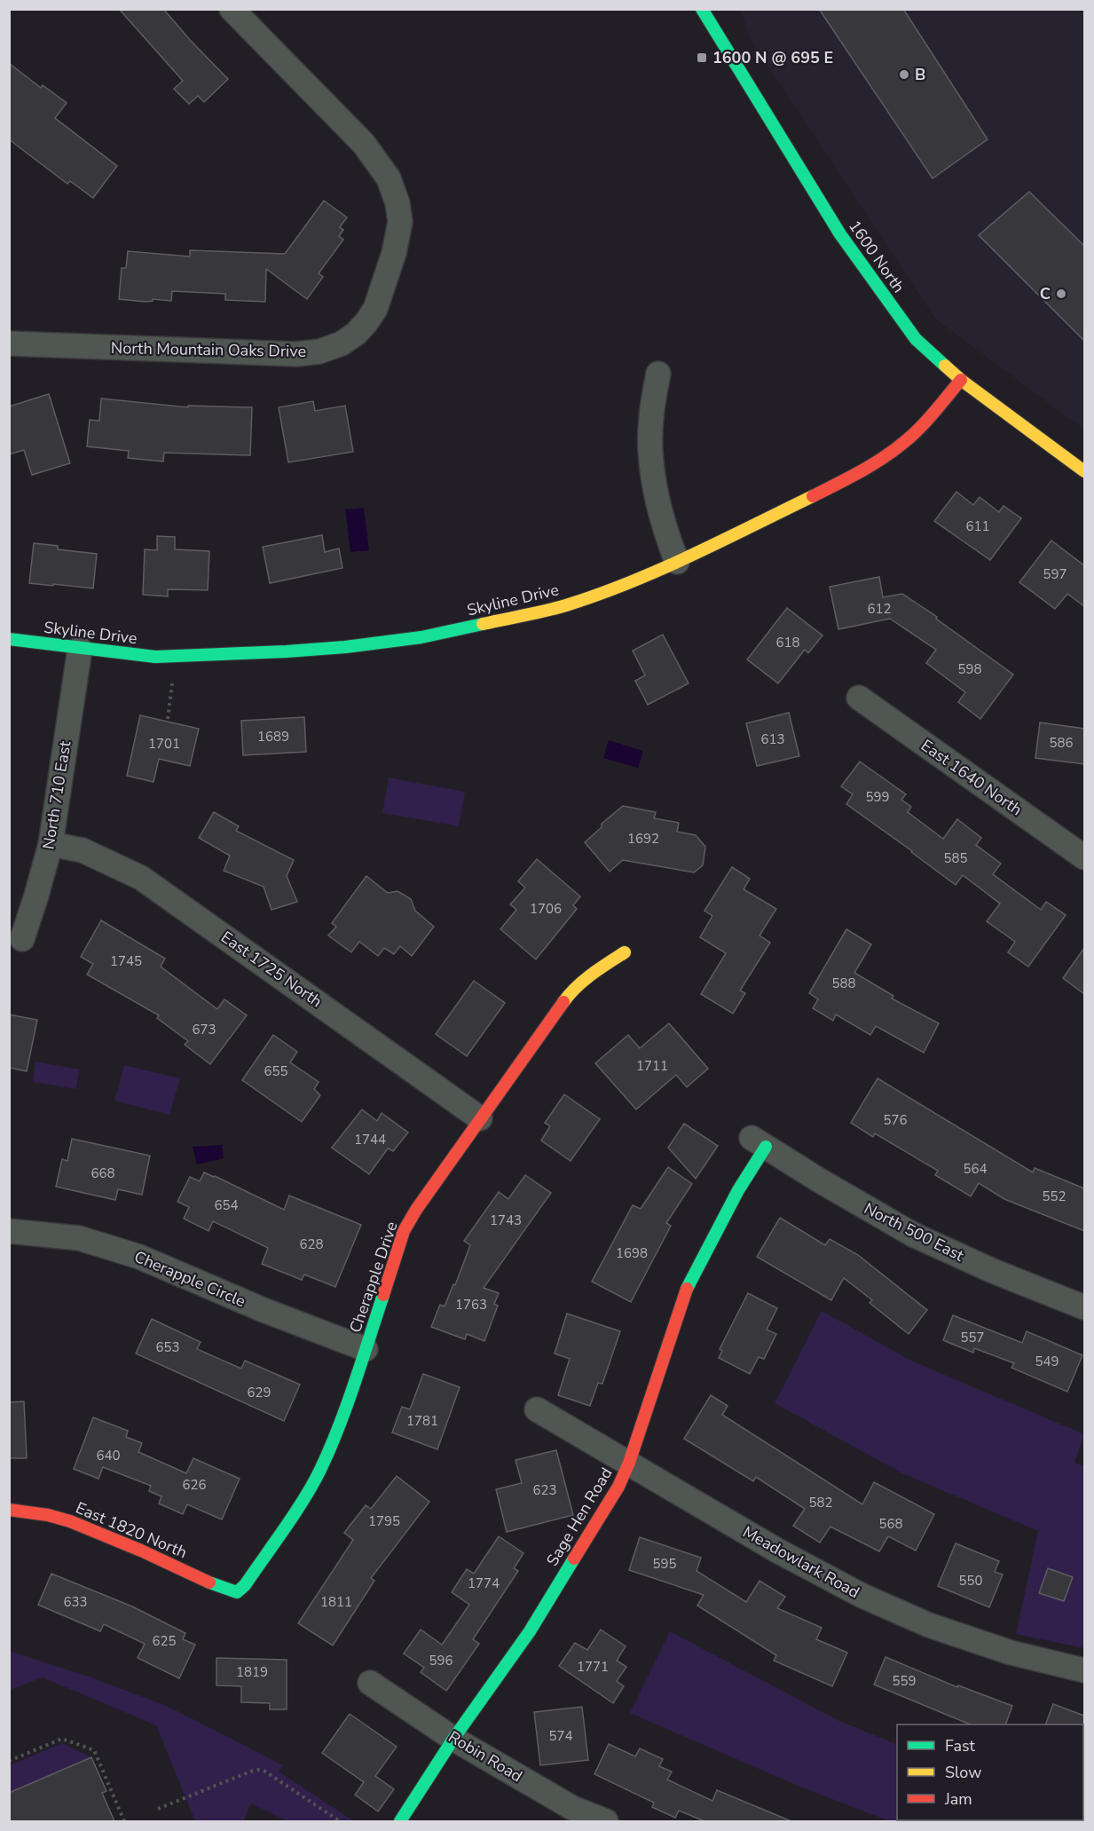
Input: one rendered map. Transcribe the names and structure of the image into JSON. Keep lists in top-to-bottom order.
{
  "streets": {
    "street": [
      "1600 North",
      "North Mountain Oaks Drive",
      "Skyline Drive",
      "East 1640 North",
      "North 710 East",
      "East 1725 North",
      "North 500 East",
      "Cherapple Drive",
      "Cherapple Circle",
      "Sage Hen Road",
      "East 1820 North",
      "Meadowlark Road",
      "Robin Road"
    ]
  },
  "crossings": [
    ["1600 North", "Skyline Drive"],
    ["Skyline Drive", "North 710 East"],
    ["North 710 East", "East 1725 North"],
    ["East 1725 North", "Cherapple Drive"],
    ["North 500 East", "Sage Hen Road"],
    ["Cherapple Drive", "Cherapple Circle"],
    ["Cherapple Drive", "East 1820 North"],
    ["Sage Hen Road", "Meadowlark Road"],
    ["Sage Hen Road", "Robin Road"]
  ],
  "places": {
    "transit": ["1600 N @ 695 E"],
    "other": ["B", "C"]
  },
  "house_numbers": [
    "611",
    "597",
    "612",
    "618",
    "598",
    "1689",
    "613",
    "586",
    "1701",
    "599",
    "1692",
    "585",
    "1706",
    "1745",
    "588",
    "673",
    "1711",
    "655",
    "576",
    "1744",
    "564",
    "668",
    "552",
    "654",
    "1743",
    "628",
    "1698",
    "1763",
    "557",
    "653",
    "549",
    "629",
    "1781",
    "640",
    "626",
    "623",
    "582",
    "1795",
    "568",
    "595",
    "550",
    "1774",
    "633",
    "1811",
    "625",
    "596",
    "1771",
    "1819",
    "559",
    "574"
  ],
  "legend": ["Fast", "Slow", "Jam"]
}
